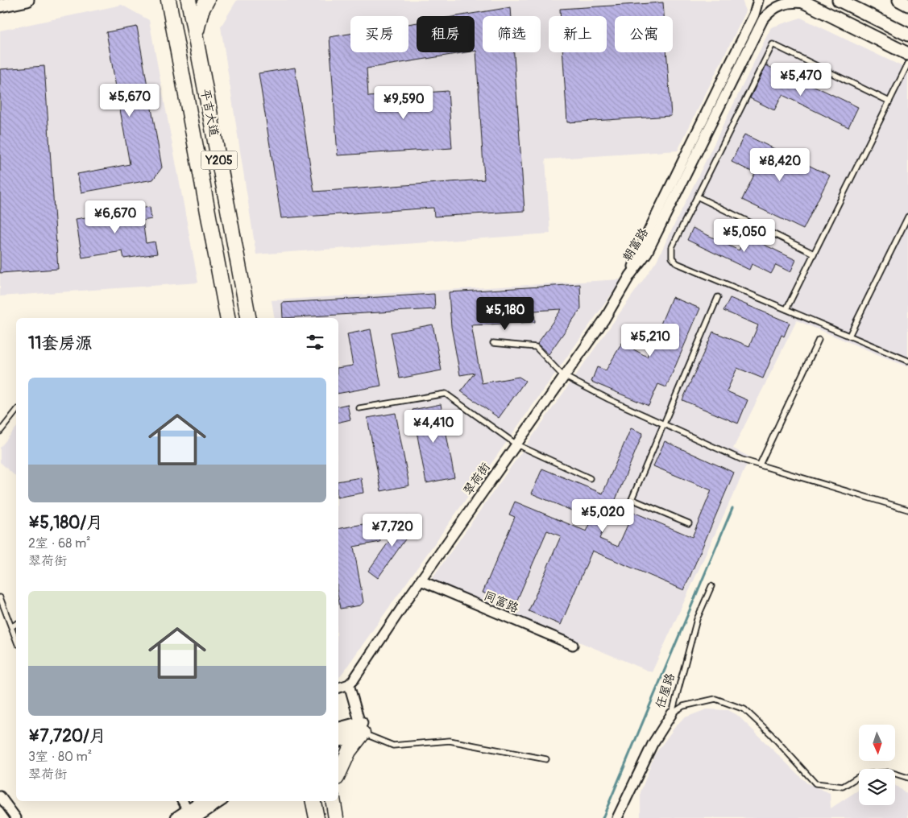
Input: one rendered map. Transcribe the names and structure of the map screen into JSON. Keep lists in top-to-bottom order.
{
  "streets": {
    "main road": ["平吉大道", "Y205"],
    "street": [
      "朝富路",
      "翠荷街",
      "同富路",
      "任屋路"
    ]
  },
  "crossings": [
    ["朝富路", "翠荷街"],
    ["翠荷街", "同富路"]
  ],
  "north": "bottom",
  "page": {
    "chip": [
      "买房",
      "租房",
      "筛选",
      "新上",
      "公寓"
    ],
    "price": [
      "¥5,470",
      "¥5,670",
      "¥9,590",
      "¥8,420",
      "¥6,670",
      "¥5,050",
      "¥5,180",
      "¥5,210",
      "¥4,410",
      "¥5,020",
      "¥7,720"
    ],
    "heading": "11套房源",
    "list": [
      {
        "name": "¥5,180/月",
        "note": "2室 · 68 m² · 翠荷街"
      },
      {
        "name": "¥7,720/月",
        "note": "3室 · 80 m² · 翠荷街"
      }
    ]
  }
}
